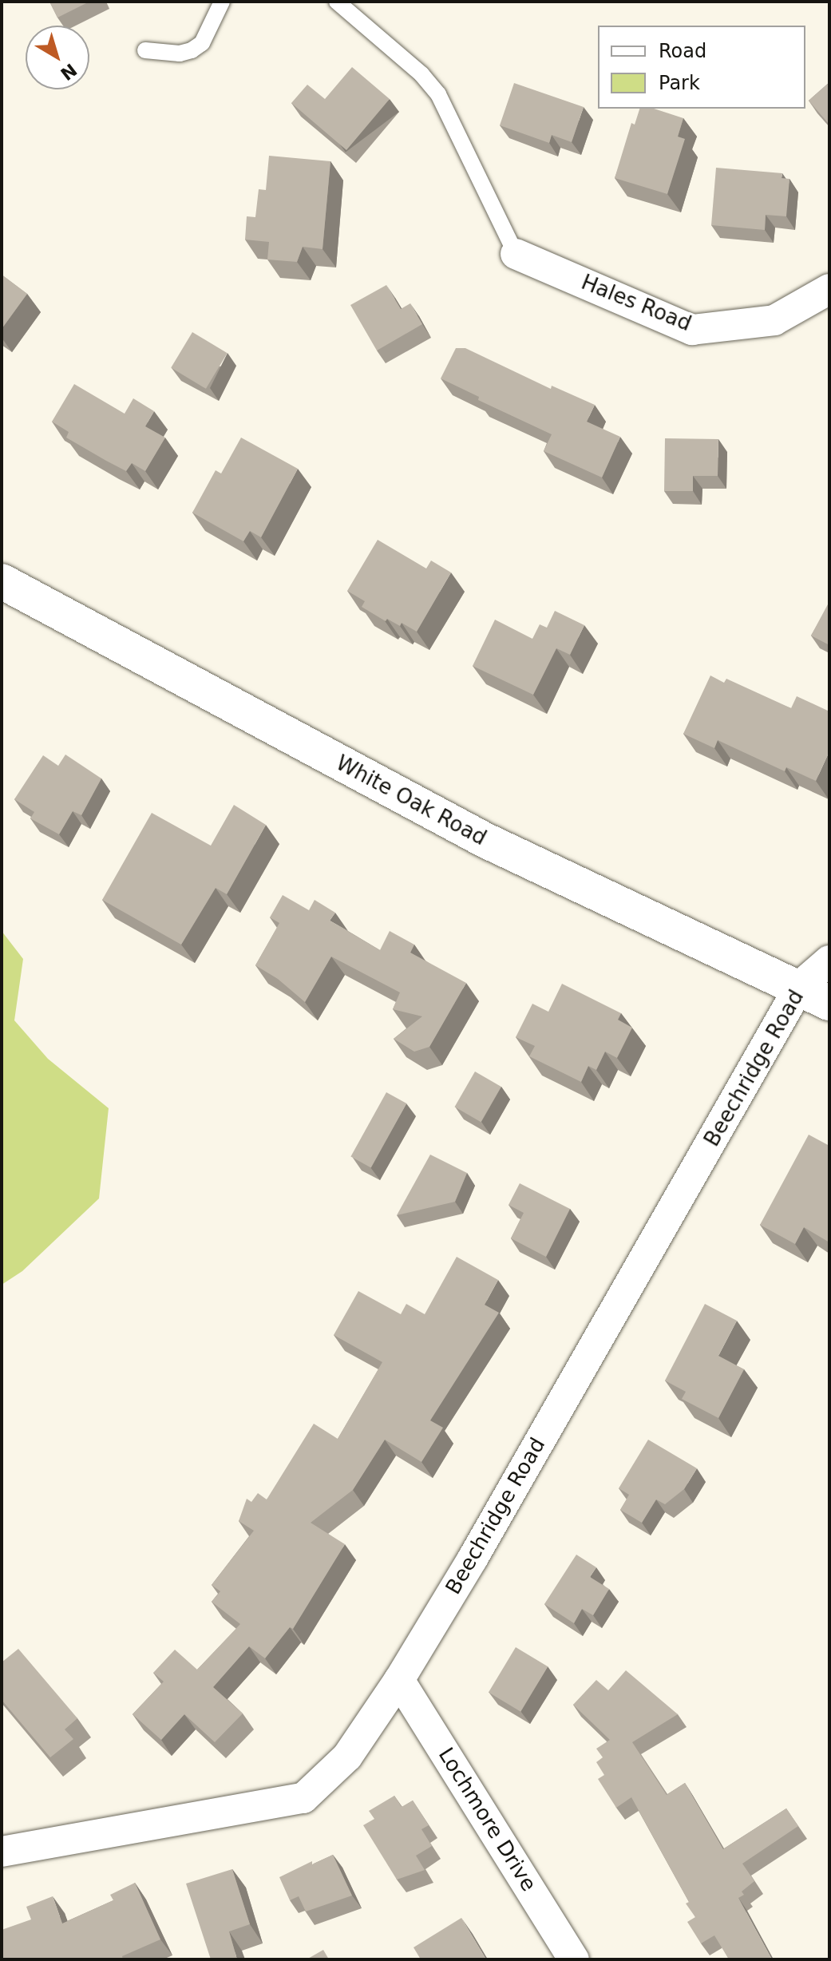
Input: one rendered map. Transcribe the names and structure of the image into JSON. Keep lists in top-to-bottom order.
{
  "streets": {
    "street": [
      "Hales Road",
      "White Oak Road",
      "Beechridge Road",
      "Lochmore Drive"
    ]
  },
  "crossings": [
    ["White Oak Road", "Beechridge Road"],
    ["Beechridge Road", "Lochmore Drive"]
  ],
  "legend": ["Road", "Park"],
  "north": "bottom right"
}
